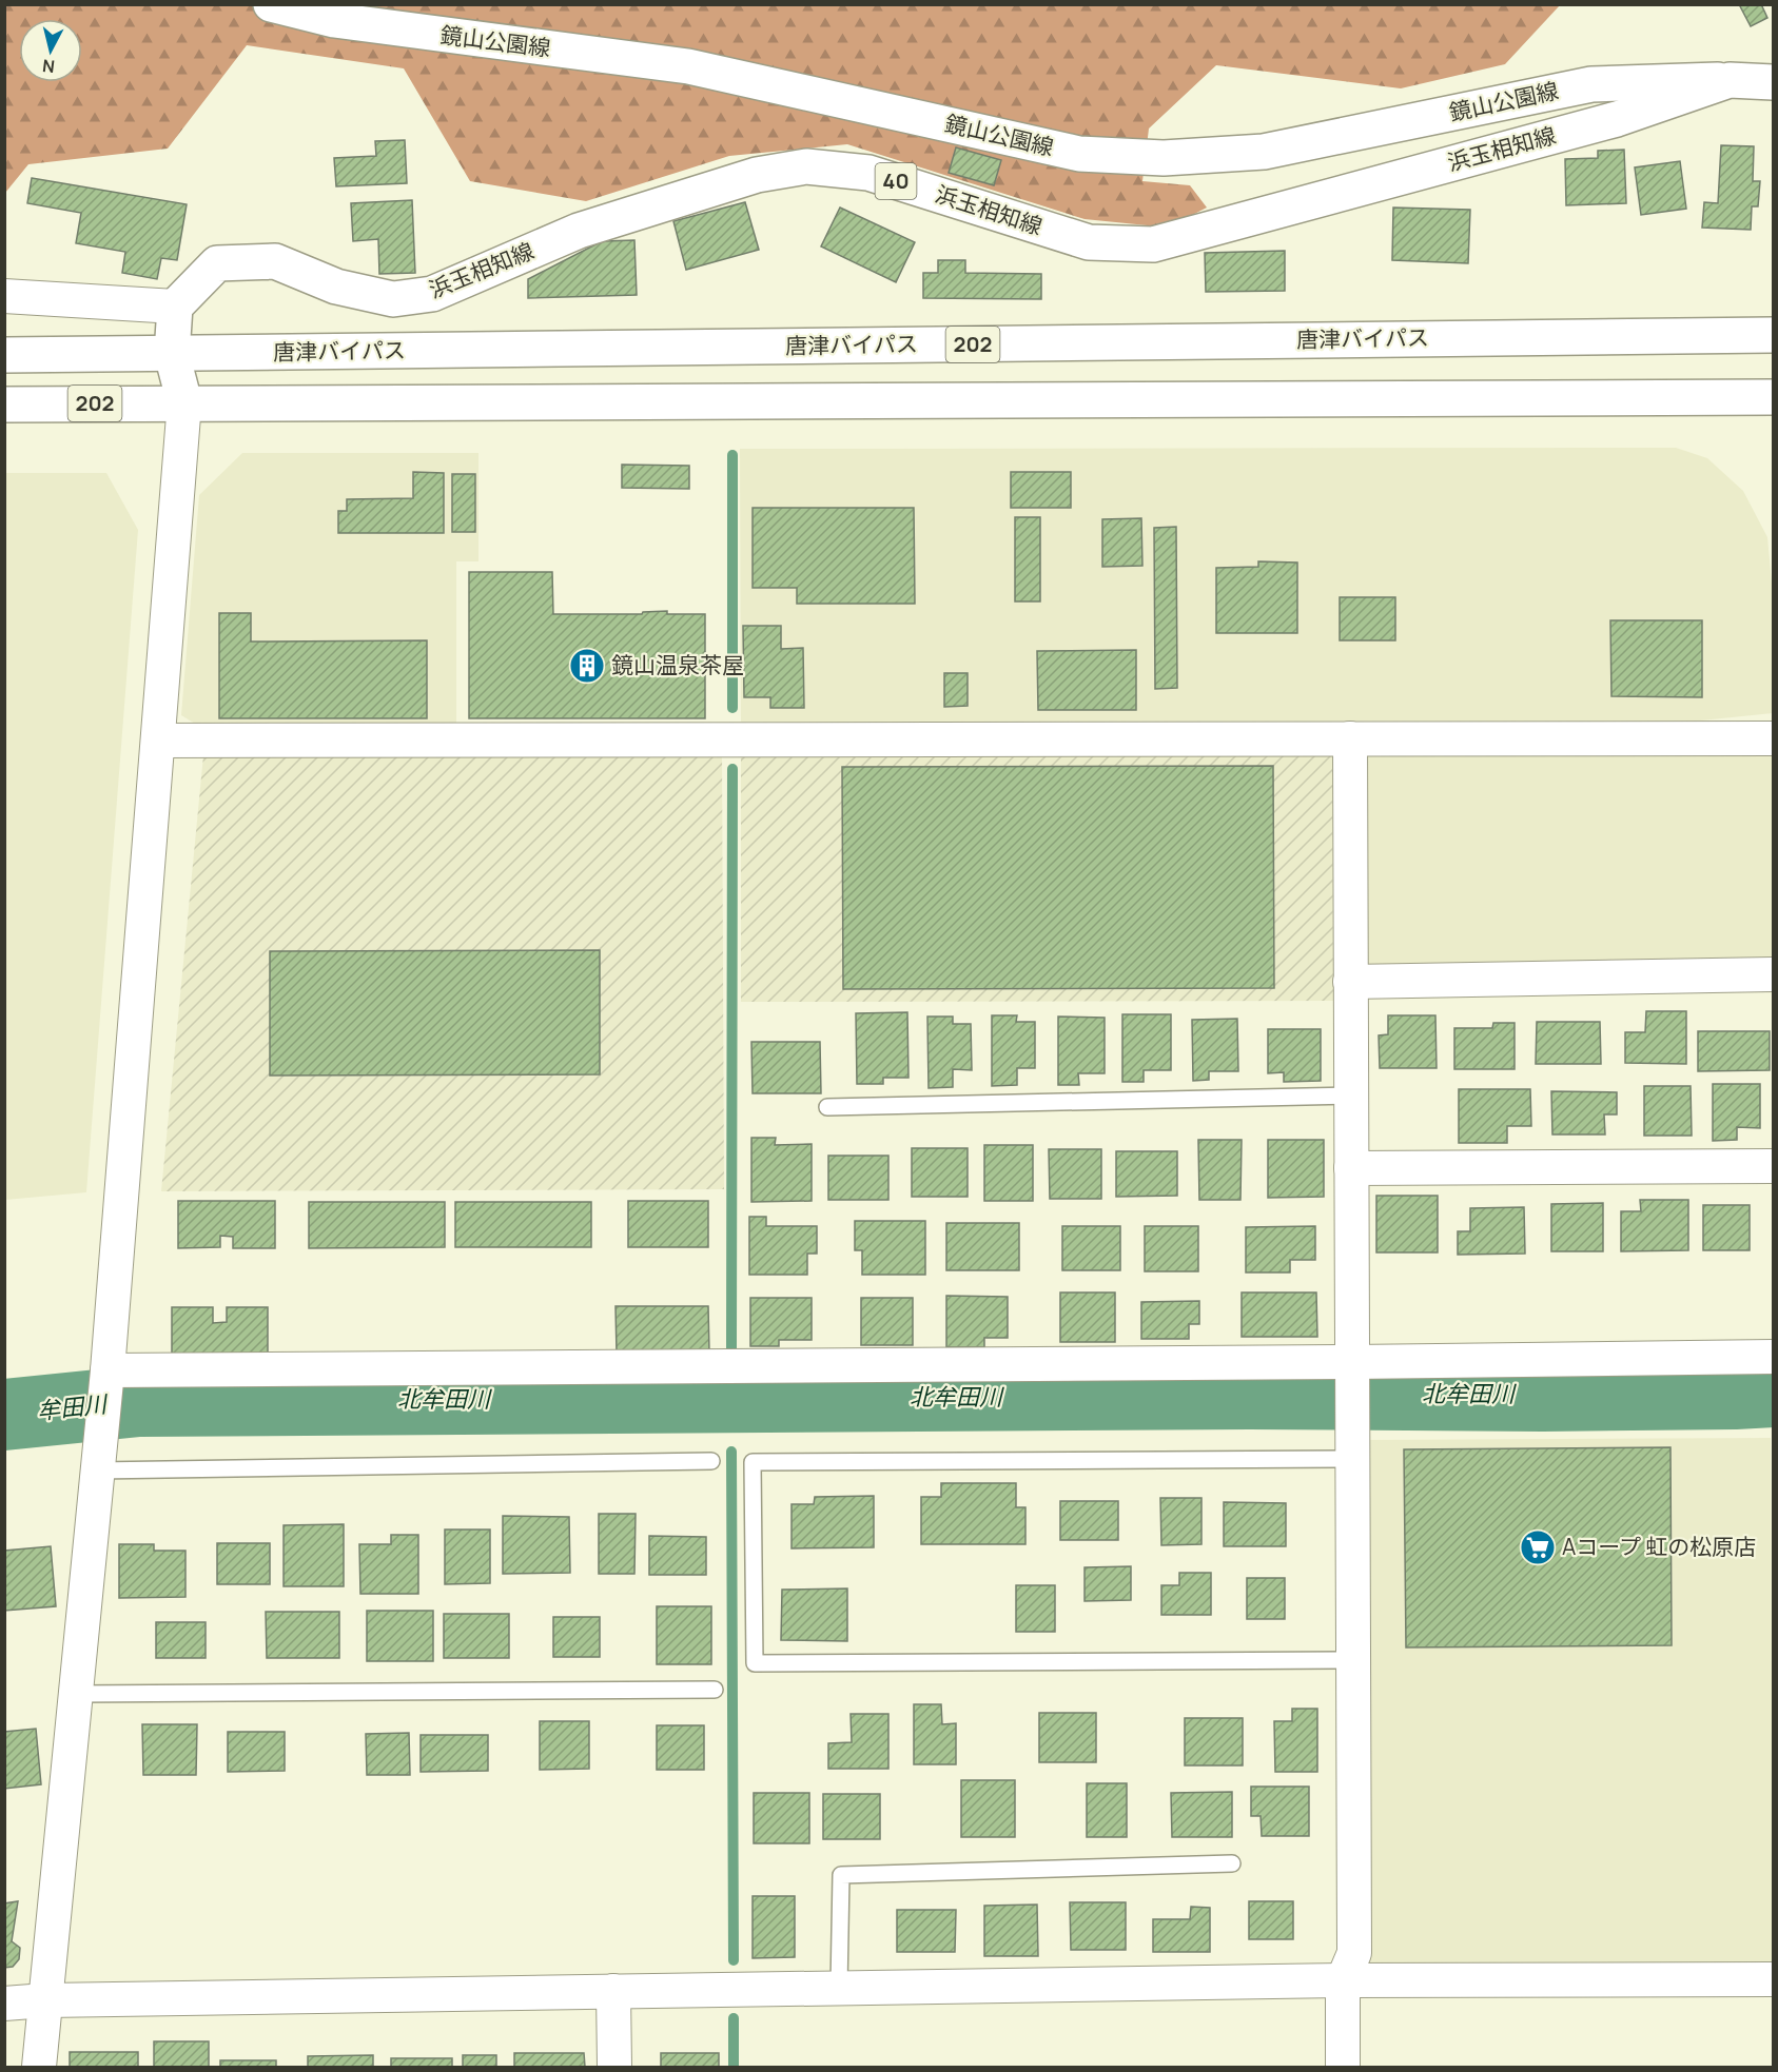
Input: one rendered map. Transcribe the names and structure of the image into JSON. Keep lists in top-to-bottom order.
{
  "streets": {
    "main road": [
      "鏡山公園線",
      "浜玉相知線",
      "40",
      "唐津バイパス",
      "202"
    ]
  },
  "crossings": [
    ["鏡山公園線", "浜玉相知線"]
  ],
  "water": ["北牟田川", "牟田川"],
  "places": {
    "building": ["鏡山温泉茶屋"],
    "supermarket": ["Aコープ 虹の松原店"]
  },
  "north": "bottom"
}
